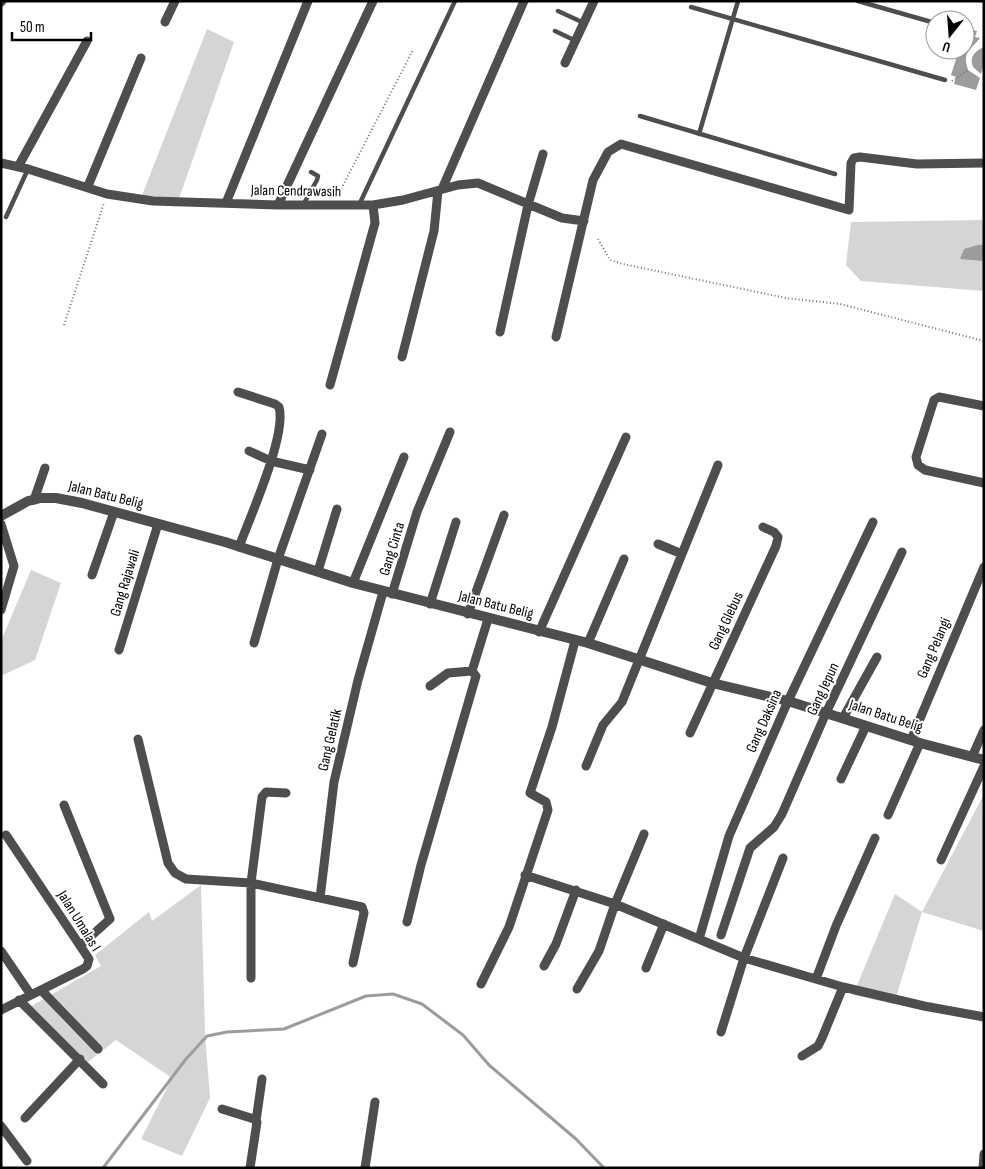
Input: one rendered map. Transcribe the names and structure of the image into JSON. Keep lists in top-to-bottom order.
{
  "streets": {
    "street": [
      "Jalan Cendrawasih",
      "Jalan Batu Belig",
      "Gang Cinta",
      "Gang Rajawali",
      "Gang Glebus",
      "Gang Pelangi",
      "Gang Jepun",
      "Gang Daksina",
      "Gang Gelatik",
      "Jalan Umalas I"
    ]
  },
  "crossings": [
    ["Jalan Batu Belig", "Gang Cinta"],
    ["Jalan Batu Belig", "Gang Rajawali"],
    ["Jalan Batu Belig", "Gang Glebus"],
    ["Jalan Batu Belig", "Gang Pelangi"],
    ["Jalan Batu Belig", "Gang Jepun"],
    ["Jalan Batu Belig", "Gang Daksina"],
    ["Jalan Batu Belig", "Gang Gelatik"],
    ["Gang Cinta", "Gang Gelatik"]
  ],
  "scale_bar": "50 m",
  "north": "bottom"
}
